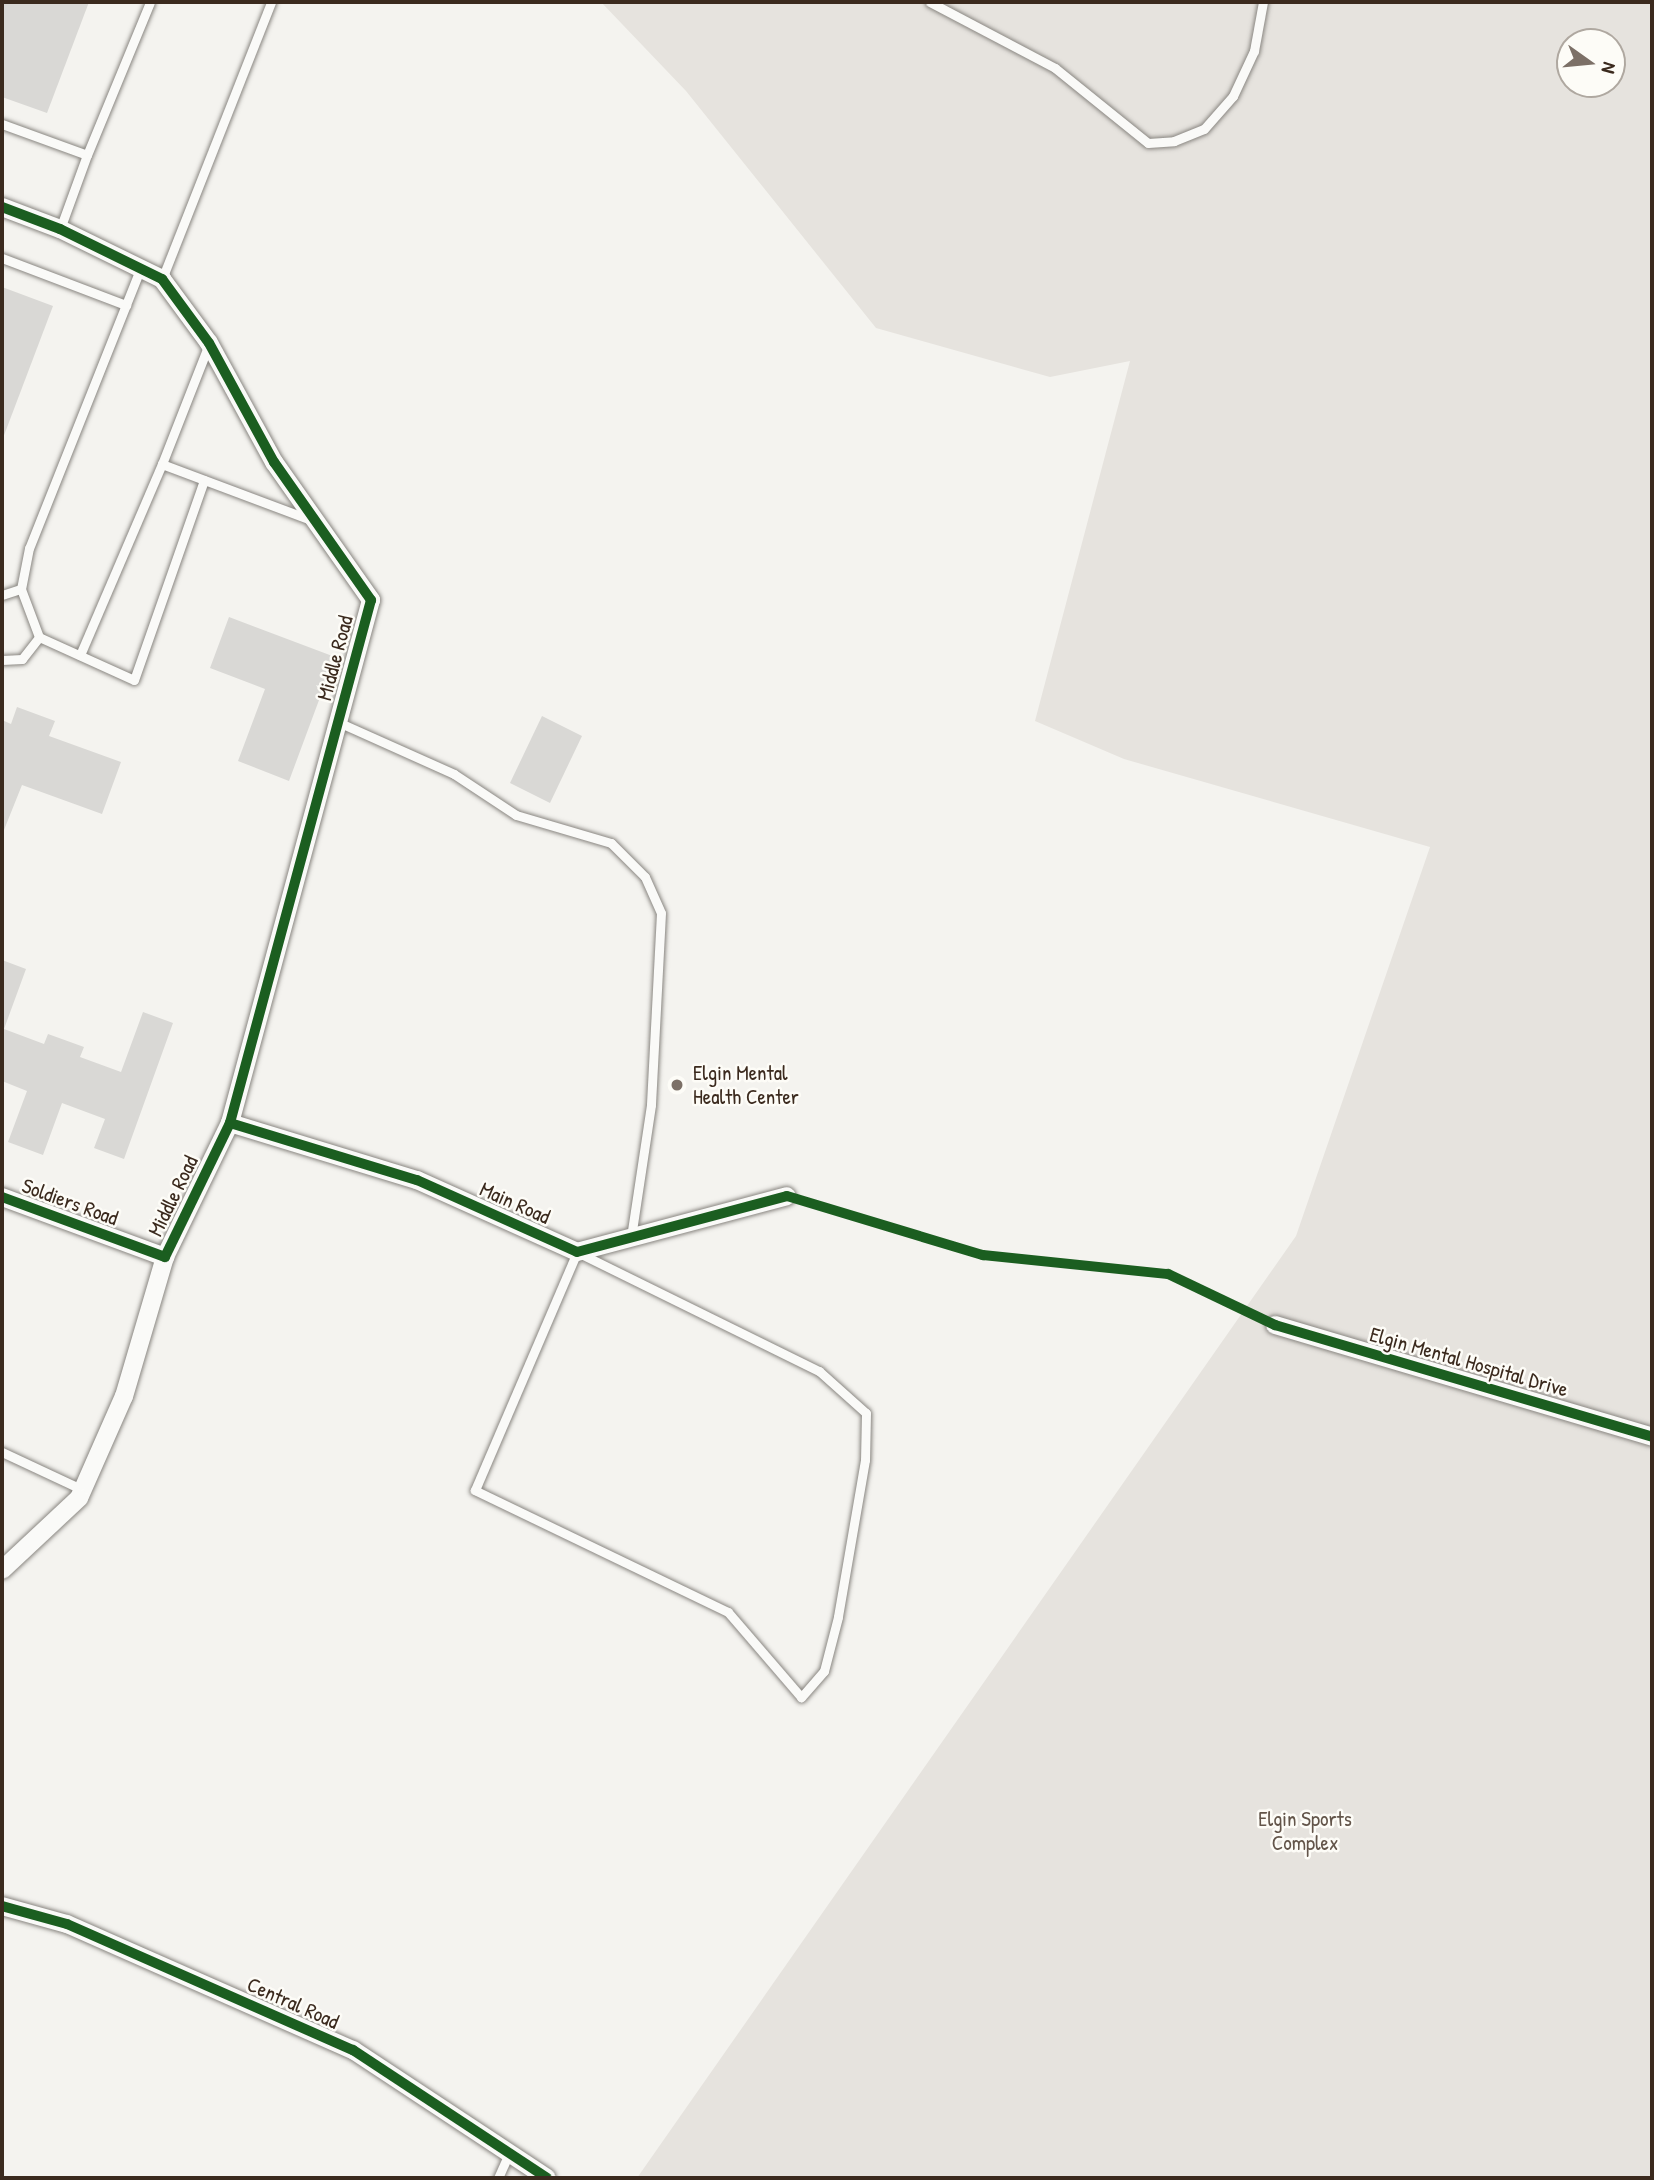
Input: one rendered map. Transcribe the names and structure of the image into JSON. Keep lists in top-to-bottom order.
{
  "streets": {
    "street": [
      "Middle Road",
      "Soldiers Road",
      "Main Road",
      "Elgin Mental Hospital Drive",
      "Central Road"
    ]
  },
  "crossings": [
    ["Middle Road", "Soldiers Road"],
    ["Middle Road", "Main Road"]
  ],
  "parks": ["Elgin Sports Complex"],
  "places": ["Elgin Mental Health Center"],
  "north": "right"
}
